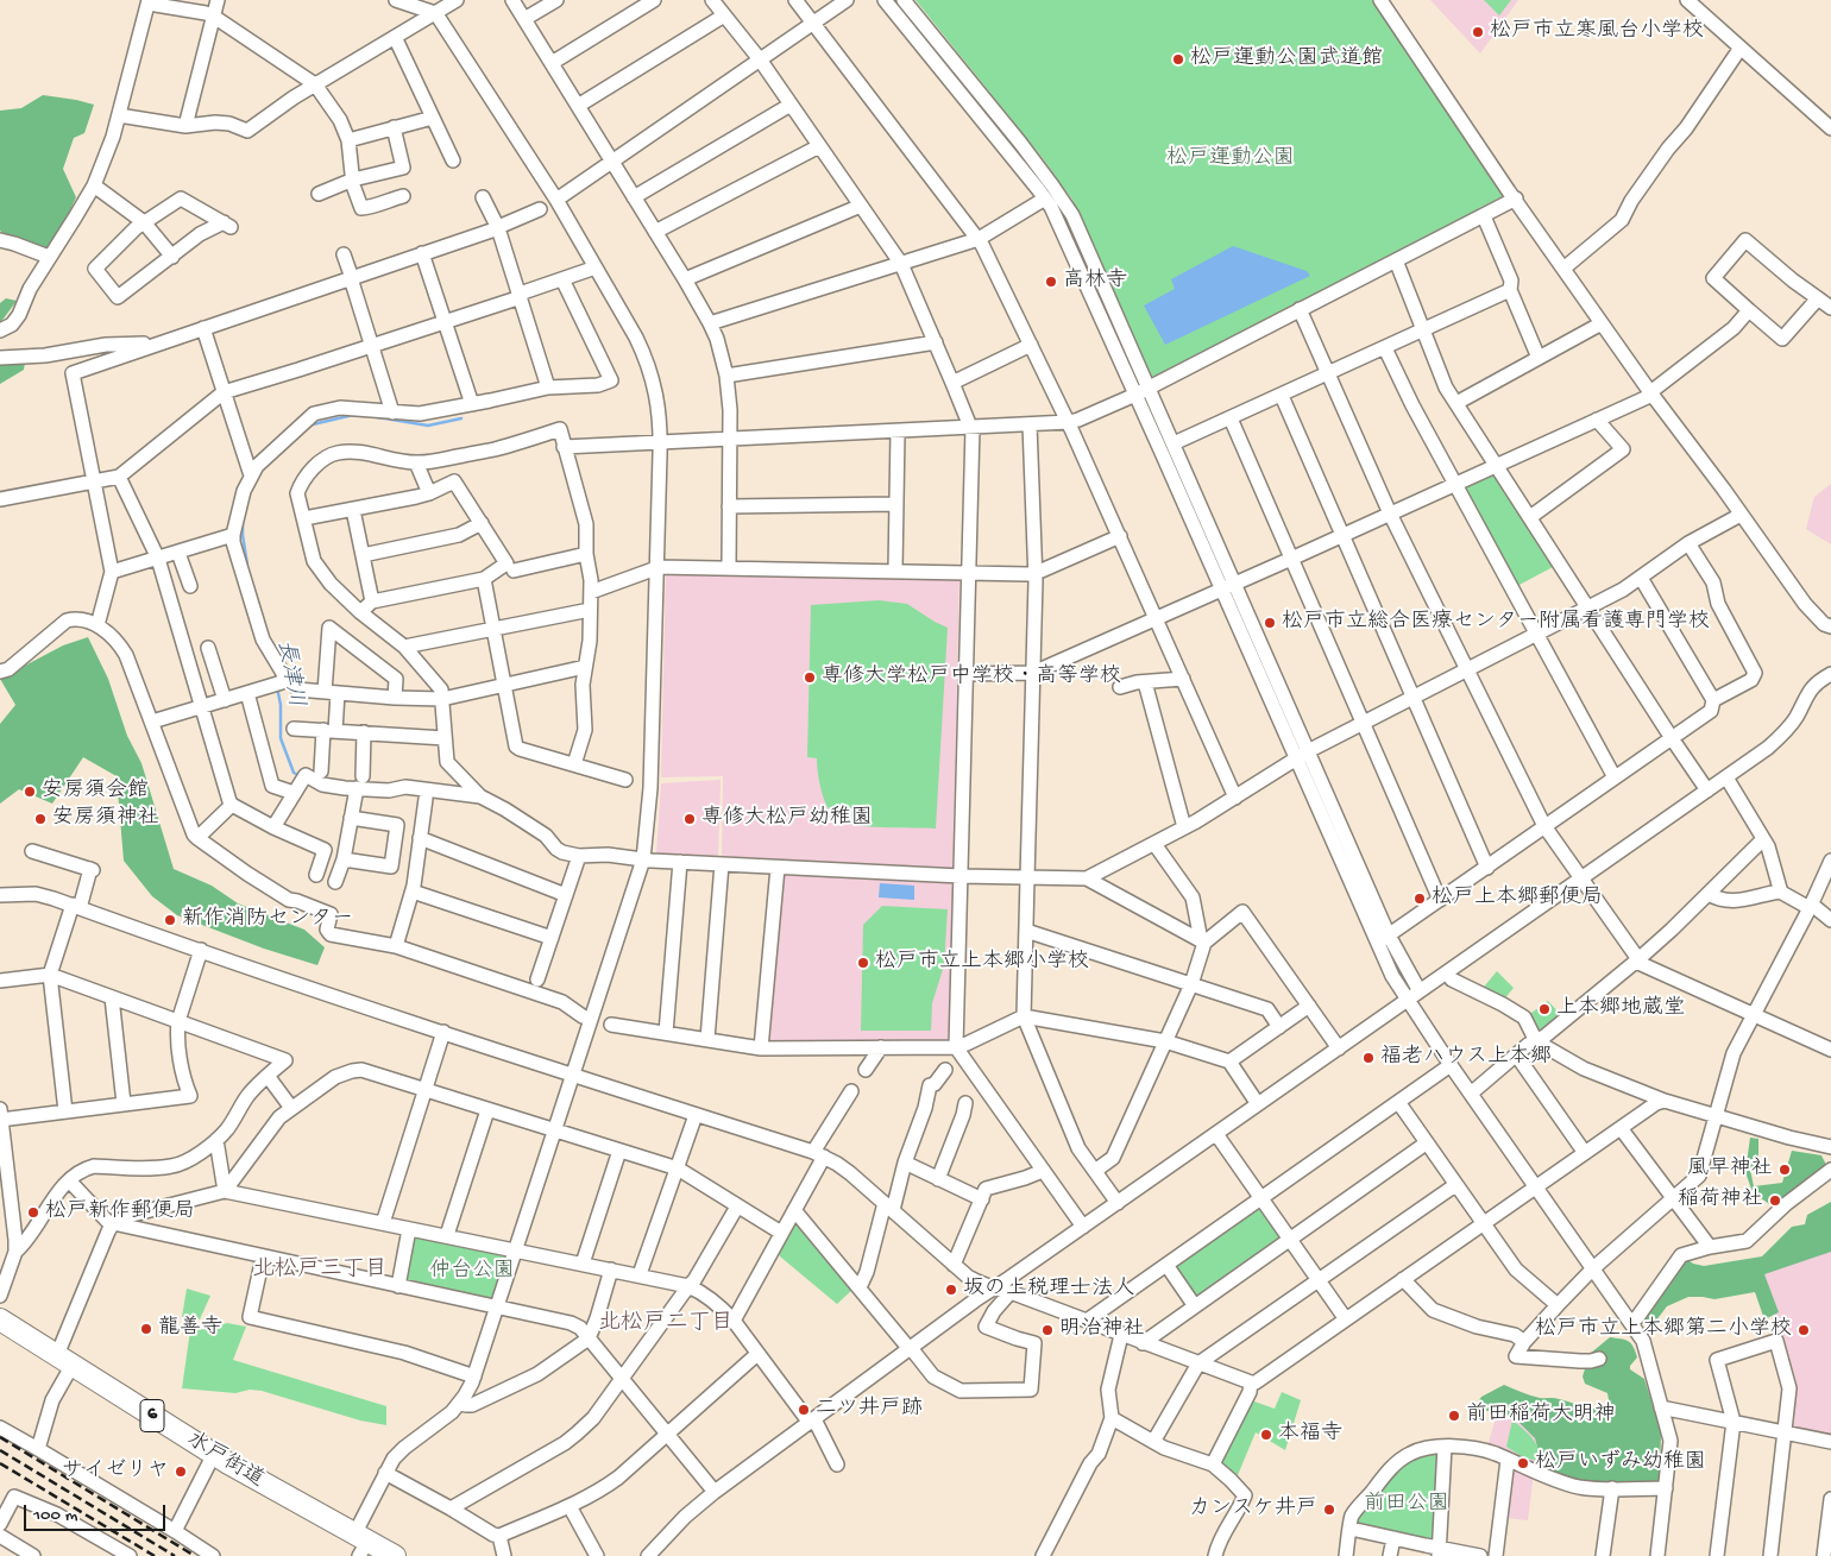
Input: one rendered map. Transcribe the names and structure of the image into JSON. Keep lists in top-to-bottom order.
{
  "streets": {
    "highway": ["6", "水戸街道"]
  },
  "districts": ["北松戸三丁目", "北松戸二丁目"],
  "water": ["長津川"],
  "parks": ["松戸運動公園", "仲台公園", "前田公園"],
  "places": [
    "松戸市立寒風台小学校",
    "松戸運動公園武道館",
    "高林寺",
    "松戸市立総合医療センター附属看護専門学校",
    "専修大学松戸中学校・高等学校",
    "安房須会館",
    "安房須神社",
    "専修大松戸幼稚園",
    "松戸上本郷郵便局",
    "新作消防センター",
    "松戸市立上本郷小学校",
    "上本郷地蔵堂",
    "福老ハウス上本郷",
    "風早神社",
    "稲荷神社",
    "松戸新作郵便局",
    "坂の上税理士法人",
    "龍善寺",
    "明治神社",
    "松戸市立上本郷第二小学校",
    "二ツ井戸跡",
    "前田稲荷大明神",
    "本福寺",
    "松戸いずみ幼稚園",
    "サイゼリヤ",
    "カンスケ井戸"
  ],
  "scale_bar": "100 m"
}
